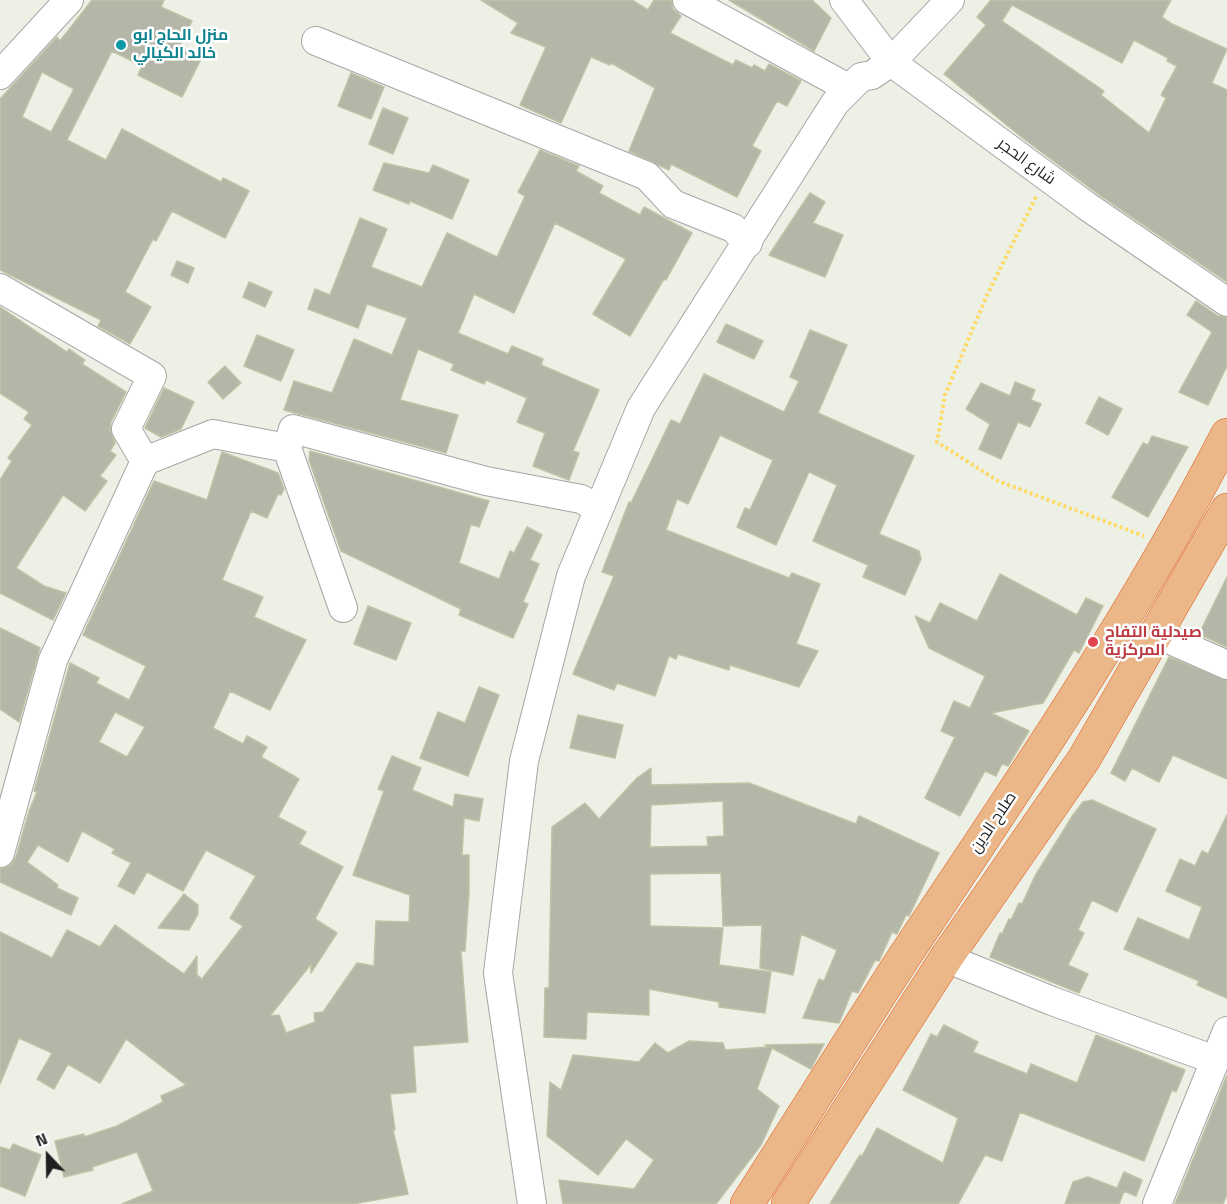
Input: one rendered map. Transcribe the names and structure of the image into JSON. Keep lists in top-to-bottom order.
{
  "streets": {
    "highway": ["صلاح الدين"],
    "street": ["شارع الحجر"]
  },
  "places": ["منزل الحاج ابو خالد الكيالي", "صيدلية التفاح المركزية"],
  "north": "top"
}
